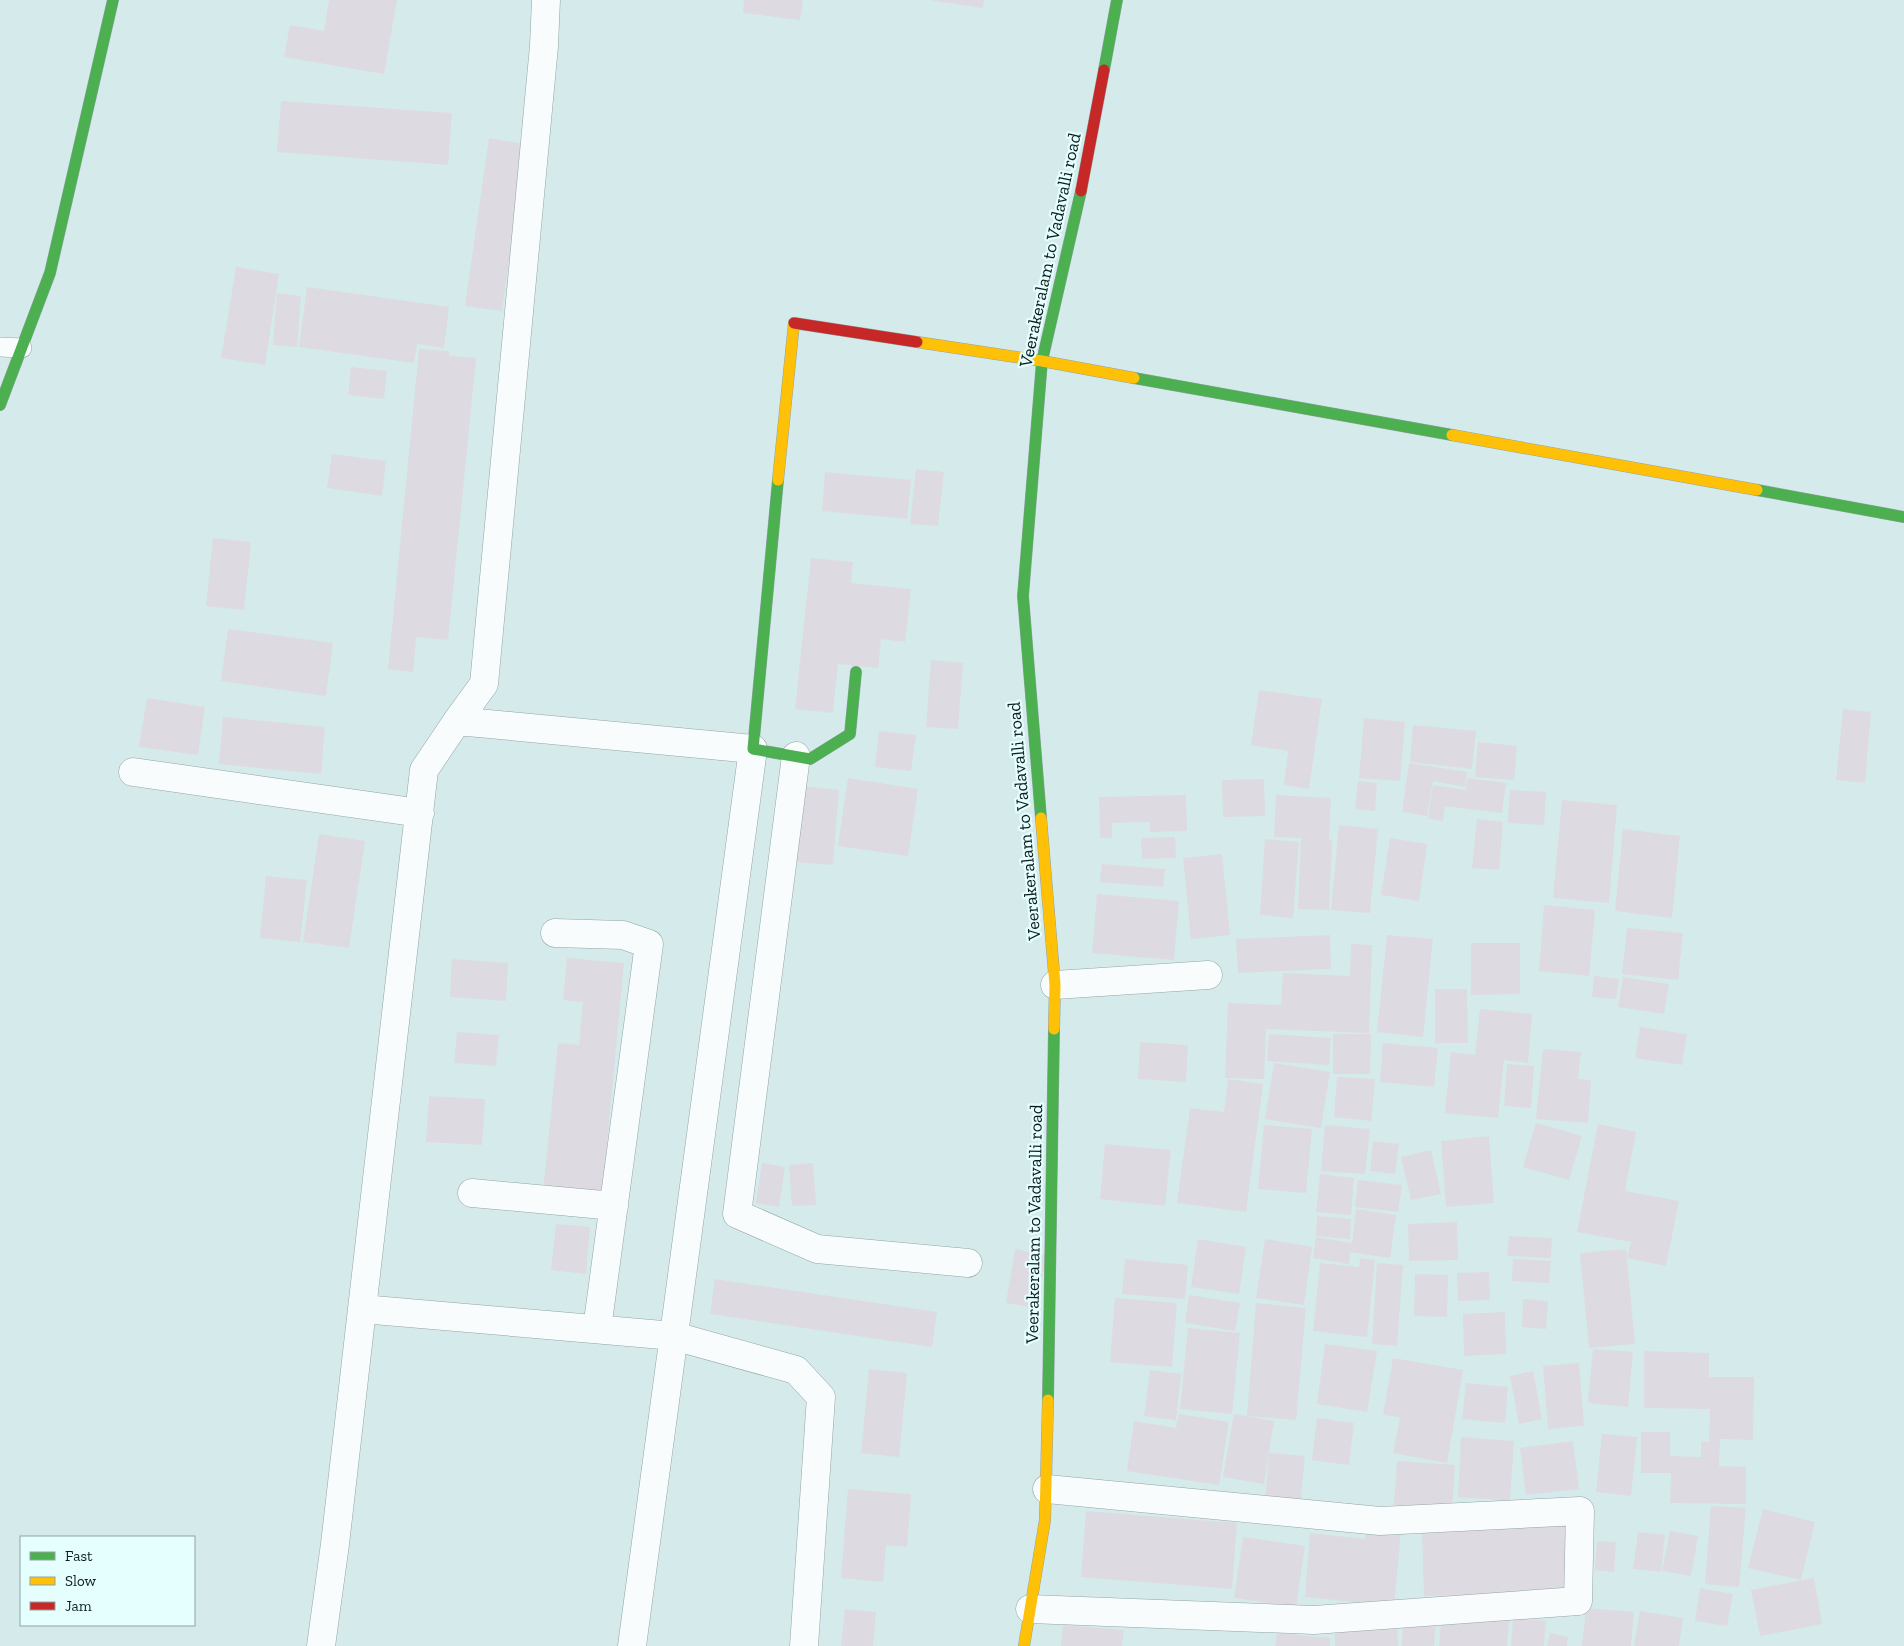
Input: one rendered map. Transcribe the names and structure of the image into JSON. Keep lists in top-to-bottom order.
{
  "streets": {
    "street": ["Veerakeralam to Vadavalli road"]
  },
  "legend": ["Fast", "Slow", "Jam"]
}
